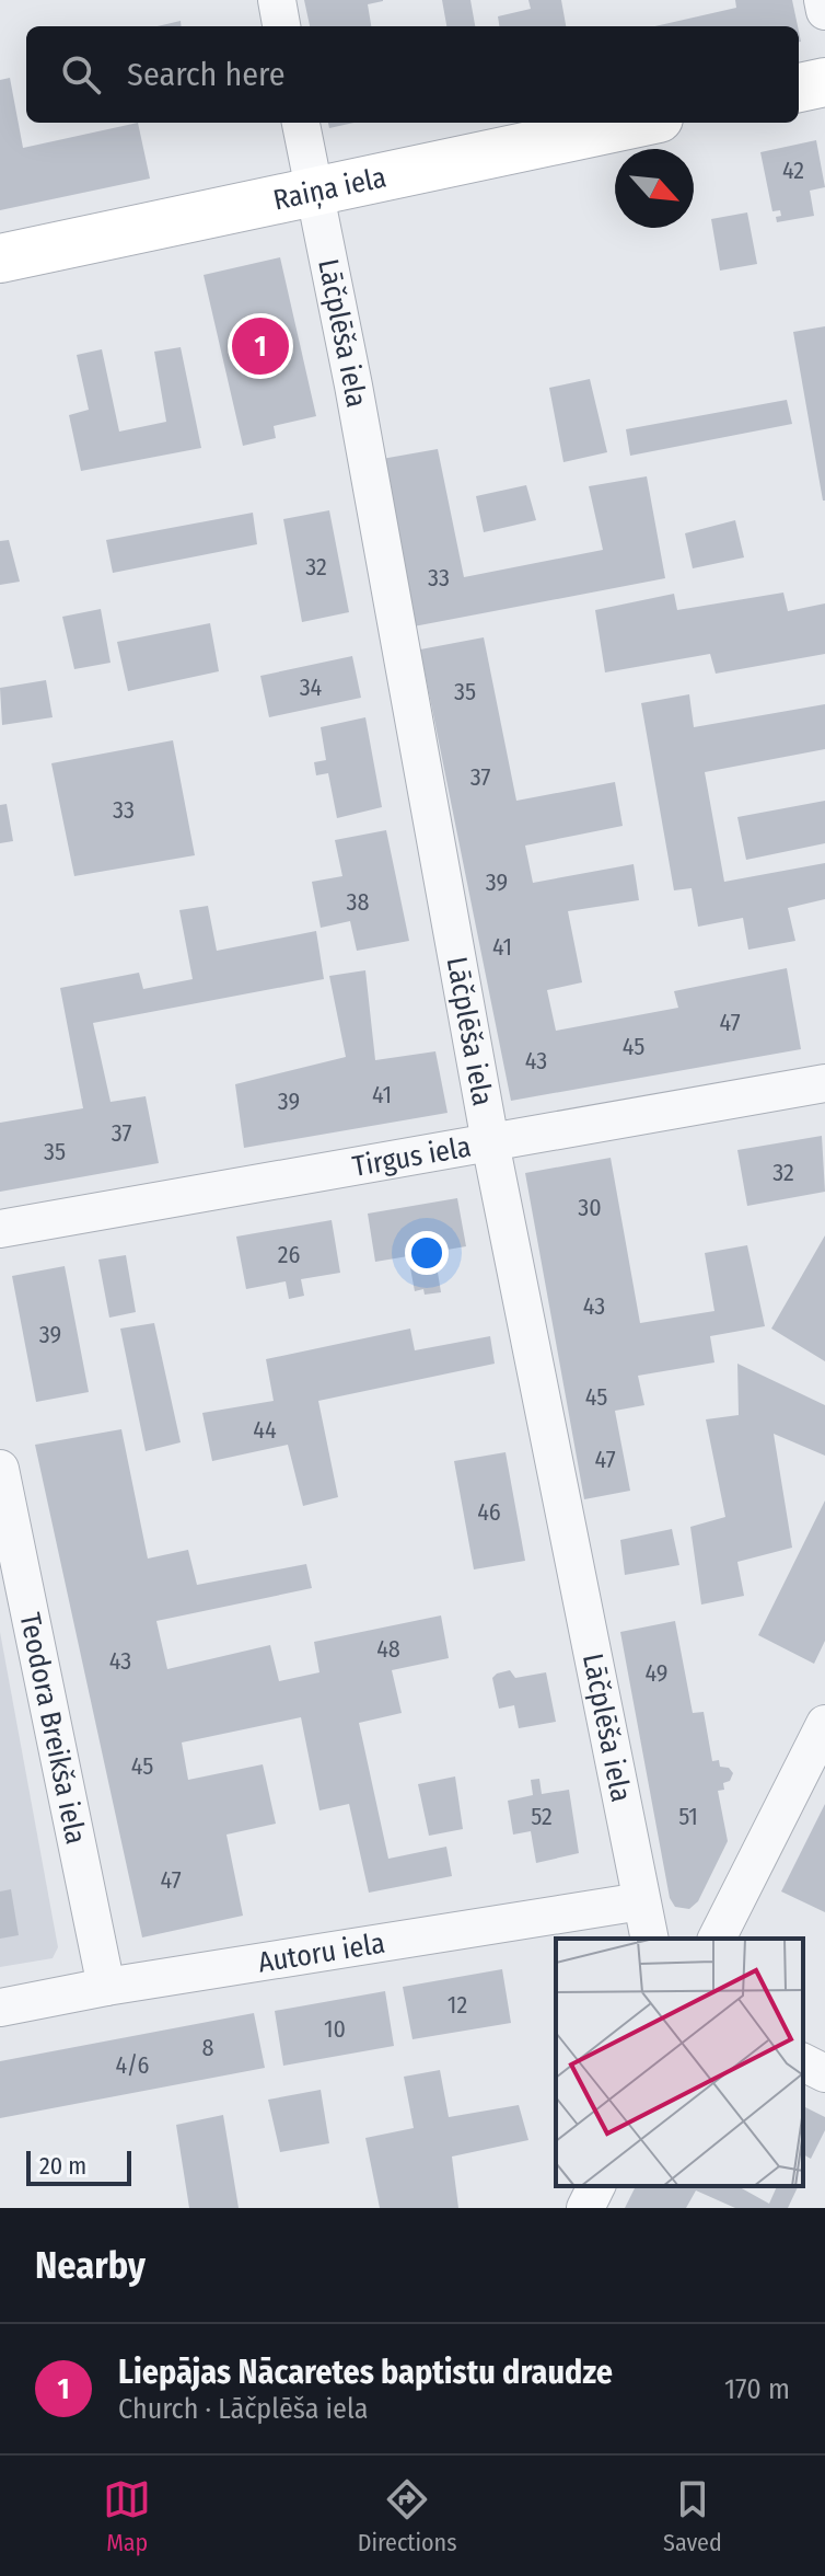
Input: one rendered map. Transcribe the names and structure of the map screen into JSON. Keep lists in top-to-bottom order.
{
  "streets": {
    "main road": ["Raiņa iela"],
    "street": [
      "Lāčplēša iela",
      "Tirgus iela",
      "Teodora Breikša iela",
      "Autoru iela"
    ]
  },
  "crossings": [
    ["Raiņa iela", "Lāčplēša iela"],
    ["Lāčplēša iela", "Tirgus iela"],
    ["Lāčplēša iela", "Autoru iela"],
    ["Teodora Breikša iela", "Autoru iela"]
  ],
  "house_numbers": [
    "42",
    "32",
    "33",
    "34",
    "35",
    "37",
    "33",
    "39",
    "38",
    "41",
    "47",
    "45",
    "43",
    "41",
    "39",
    "37",
    "35",
    "32",
    "30",
    "26",
    "43",
    "39",
    "45",
    "44",
    "47",
    "46",
    "48",
    "43",
    "49",
    "45",
    "52",
    "51",
    "47",
    "12",
    "10",
    "8",
    "4/6"
  ],
  "scale_bar": "20 m",
  "north": "bottom right",
  "page": {
    "search": "Search here",
    "pins": "1",
    "scale": "20 m",
    "heading": "Nearby",
    "list": [
      {
        "mark": "1",
        "name": "Liepājas Nācaretes baptistu draudze",
        "note": "Church · Lāčplēša iela",
        "value": "170 m"
      }
    ],
    "nav": ["Map", "Directions", "Saved"]
  }
}
